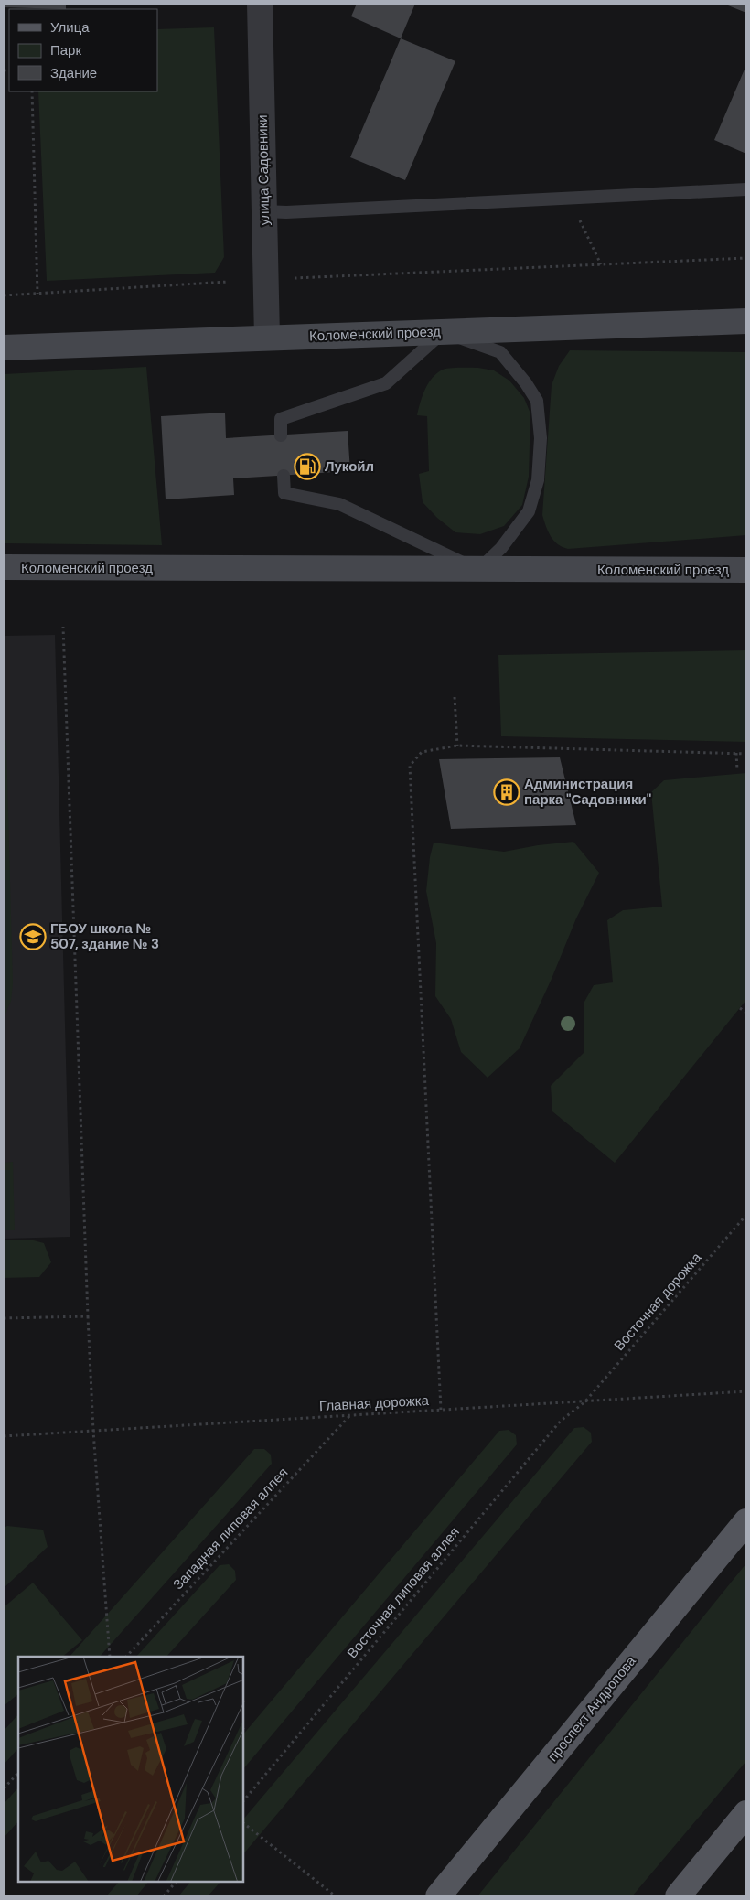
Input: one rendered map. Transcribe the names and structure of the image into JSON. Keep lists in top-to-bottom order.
{
  "streets": {
    "main road": ["Коломенский проезд", "проспект Андропова"],
    "street": ["улица Садовники"],
    "path": [
      "Восточная дорожка",
      "Главная дорожка",
      "Западная липовая аллея",
      "Восточная липовая аллея"
    ]
  },
  "crossings": [
    ["улица Садовники", "Коломенский проезд"],
    ["Восточная дорожка", "Главная дорожка"],
    ["Восточная дорожка", "Восточная липовая аллея"],
    ["Главная дорожка", "Западная липовая аллея"],
    ["Главная дорожка", "Восточная липовая аллея"]
  ],
  "places": {
    "fuel station": ["Лукойл"],
    "building": ["Администрация парка \"Садовники\""],
    "school or university": ["ГБОУ школа № 507, здание № 3"]
  },
  "legend": ["Улица", "Парк", "Здание"]
}
